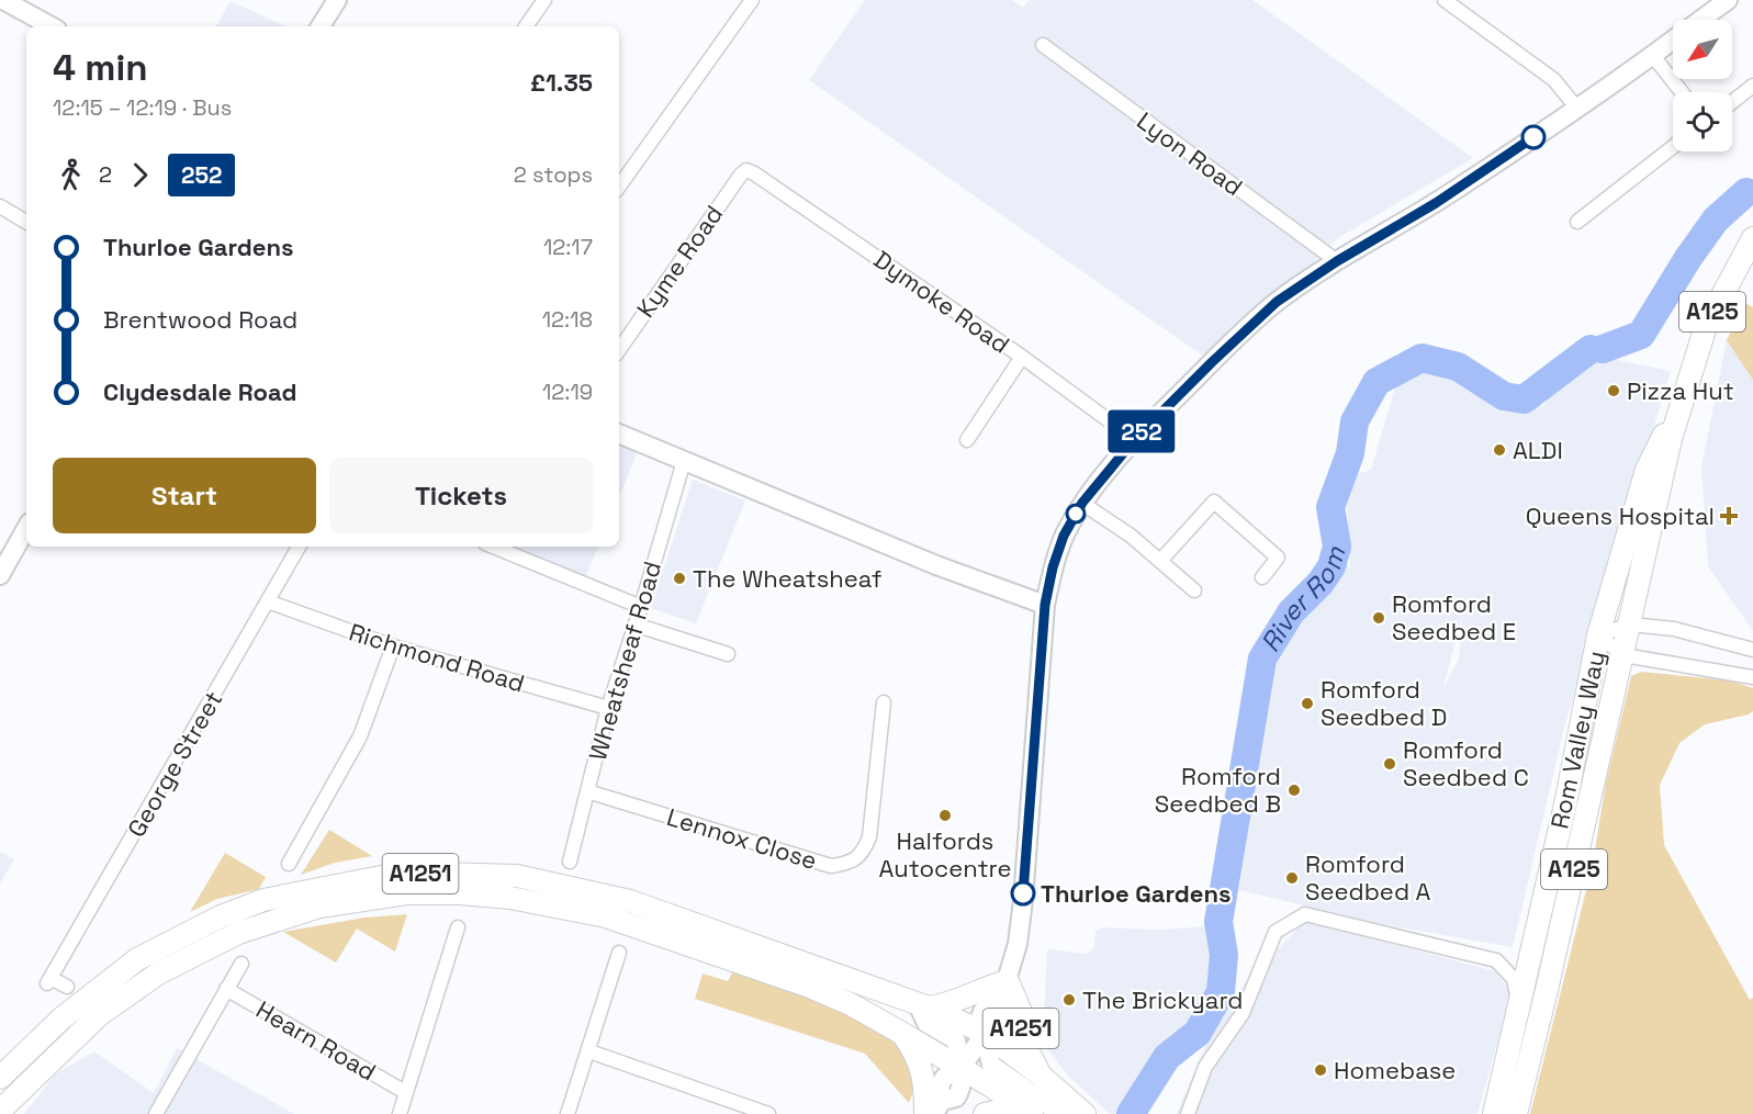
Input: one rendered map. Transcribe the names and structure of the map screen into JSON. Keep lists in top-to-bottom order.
{
  "streets": {
    "main road": ["A125", "Rom Valley Way", "A1251"],
    "street": [
      "Lyon Road",
      "Kyme Road",
      "Dymoke Road",
      "Richmond Road",
      "Wheatsheaf Road",
      "George Street",
      "Lennox Close",
      "Hearn Road"
    ]
  },
  "crossings": [
    ["Kyme Road", "Dymoke Road"],
    ["Richmond Road", "Wheatsheaf Road"],
    ["Richmond Road", "George Street"],
    ["Wheatsheaf Road", "Lennox Close"]
  ],
  "water": ["River Rom"],
  "places": {
    "other": [
      "Pizza Hut",
      "ALDI",
      "The Wheatsheaf",
      "Romford Seedbed E",
      "Romford Seedbed D",
      "Romford Seedbed C",
      "Romford Seedbed B",
      "Halfords Autocentre",
      "Romford Seedbed A",
      "Thurloe Gardens",
      "The Brickyard",
      "Homebase"
    ],
    "health": ["Queens Hospital"]
  },
  "lines": ["bus line 252"],
  "north": "bottom left",
  "page": {
    "on_map": "252",
    "heading": ["4 min", "12:15 – 12:19 · Bus", "£1.35"],
    "legs": ["2", "252", "2 stops"],
    "list": [
      {
        "name": "Thurloe Gardens",
        "value": "12:17"
      },
      {
        "name": "Brentwood Road",
        "value": "12:18"
      },
      {
        "name": "Clydesdale Road",
        "value": "12:19"
      }
    ],
    "buttons": ["Start", "Tickets"]
  }
}
